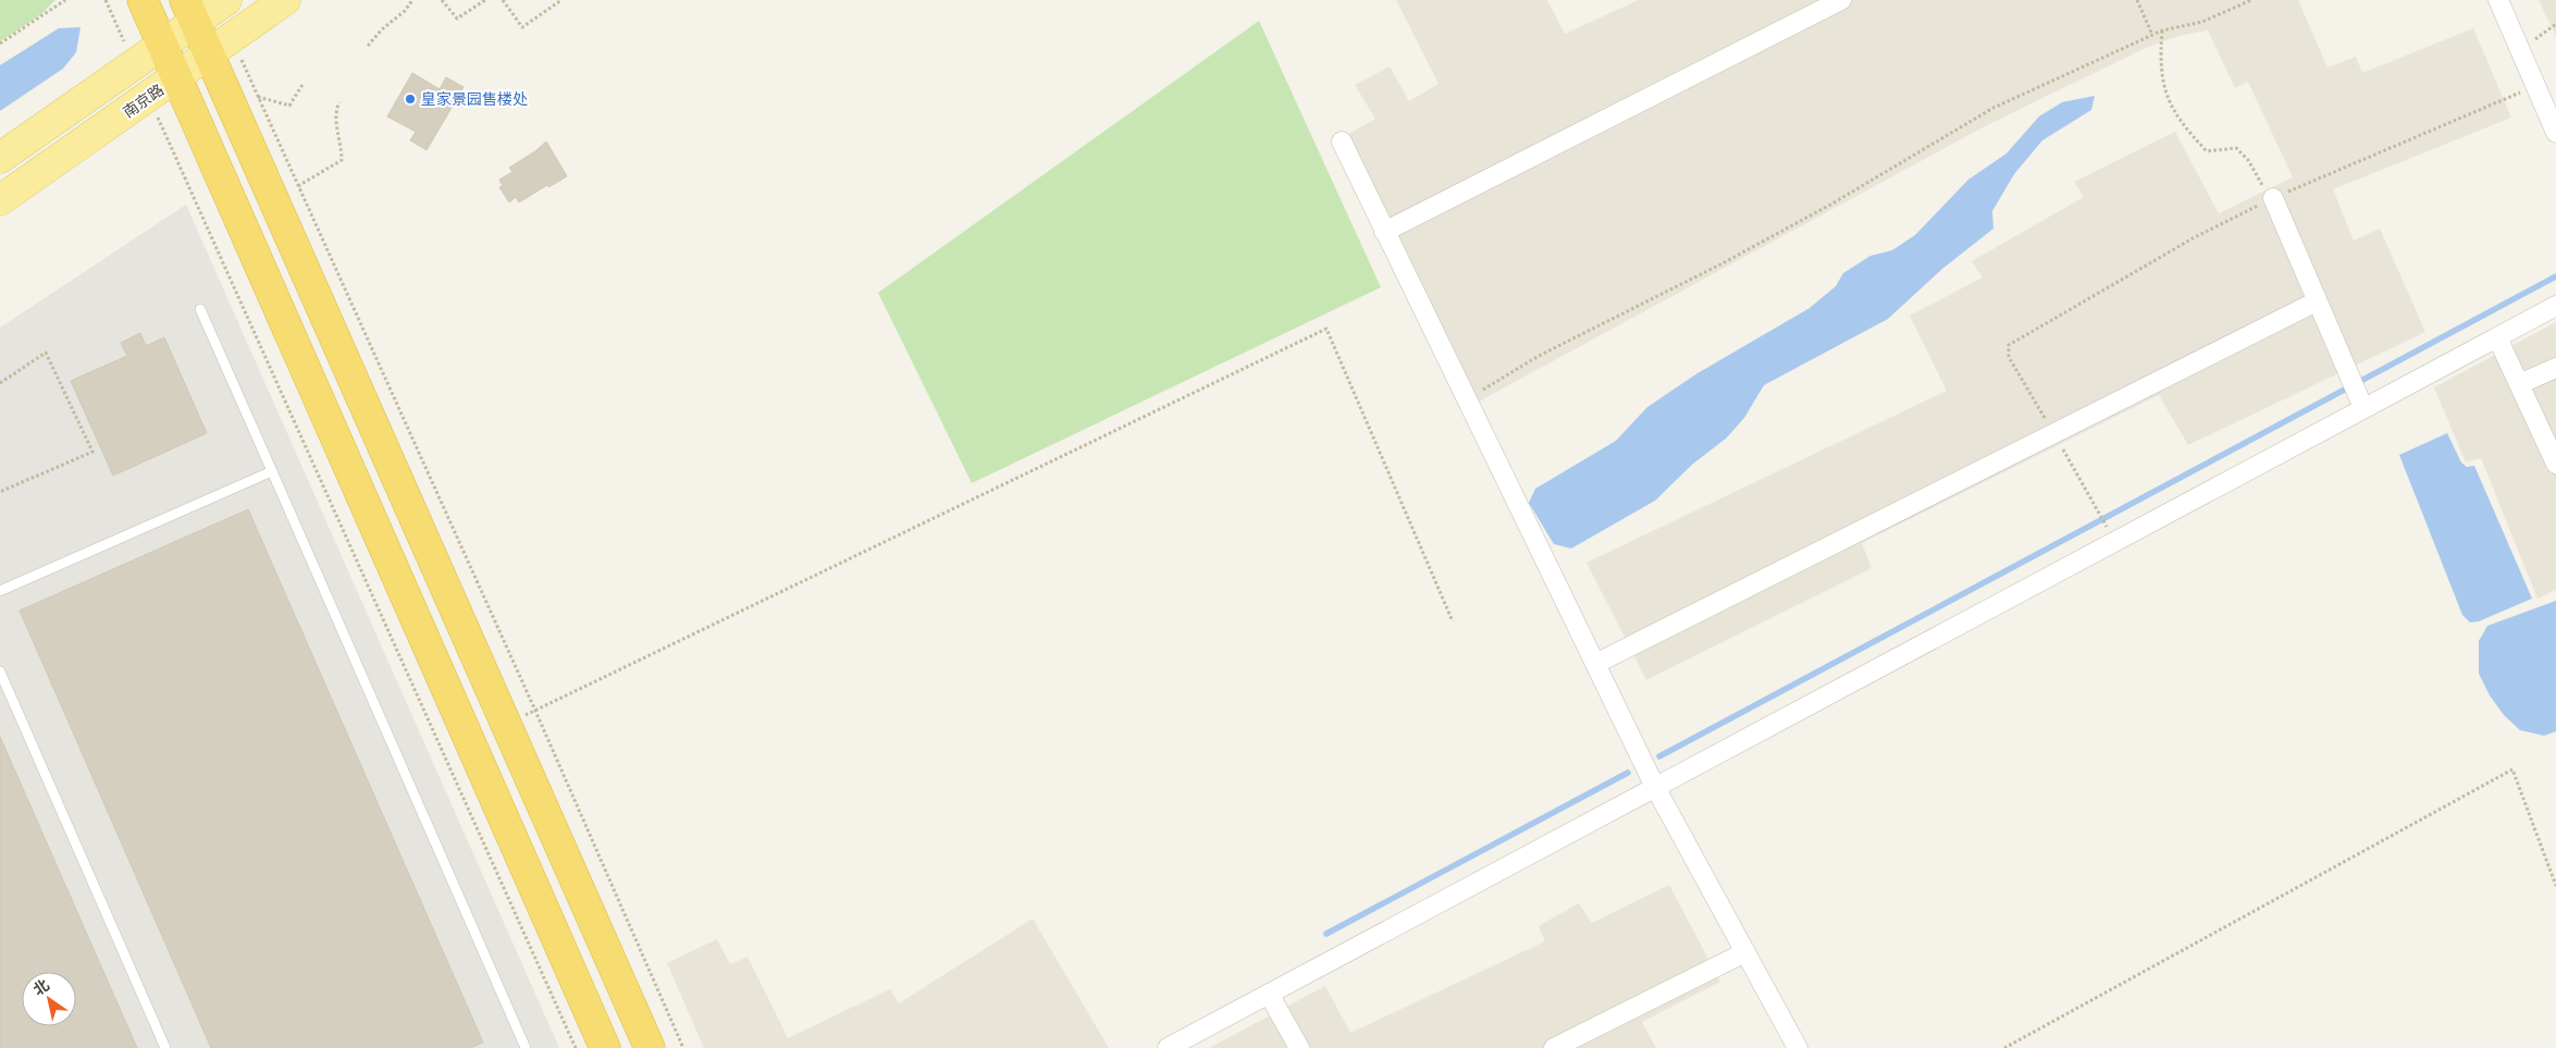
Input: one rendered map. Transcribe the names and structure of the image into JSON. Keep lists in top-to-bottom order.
{
  "streets": {
    "main road": ["南京路"]
  },
  "places": ["皇家景园售楼处"],
  "north": "top left"
}
